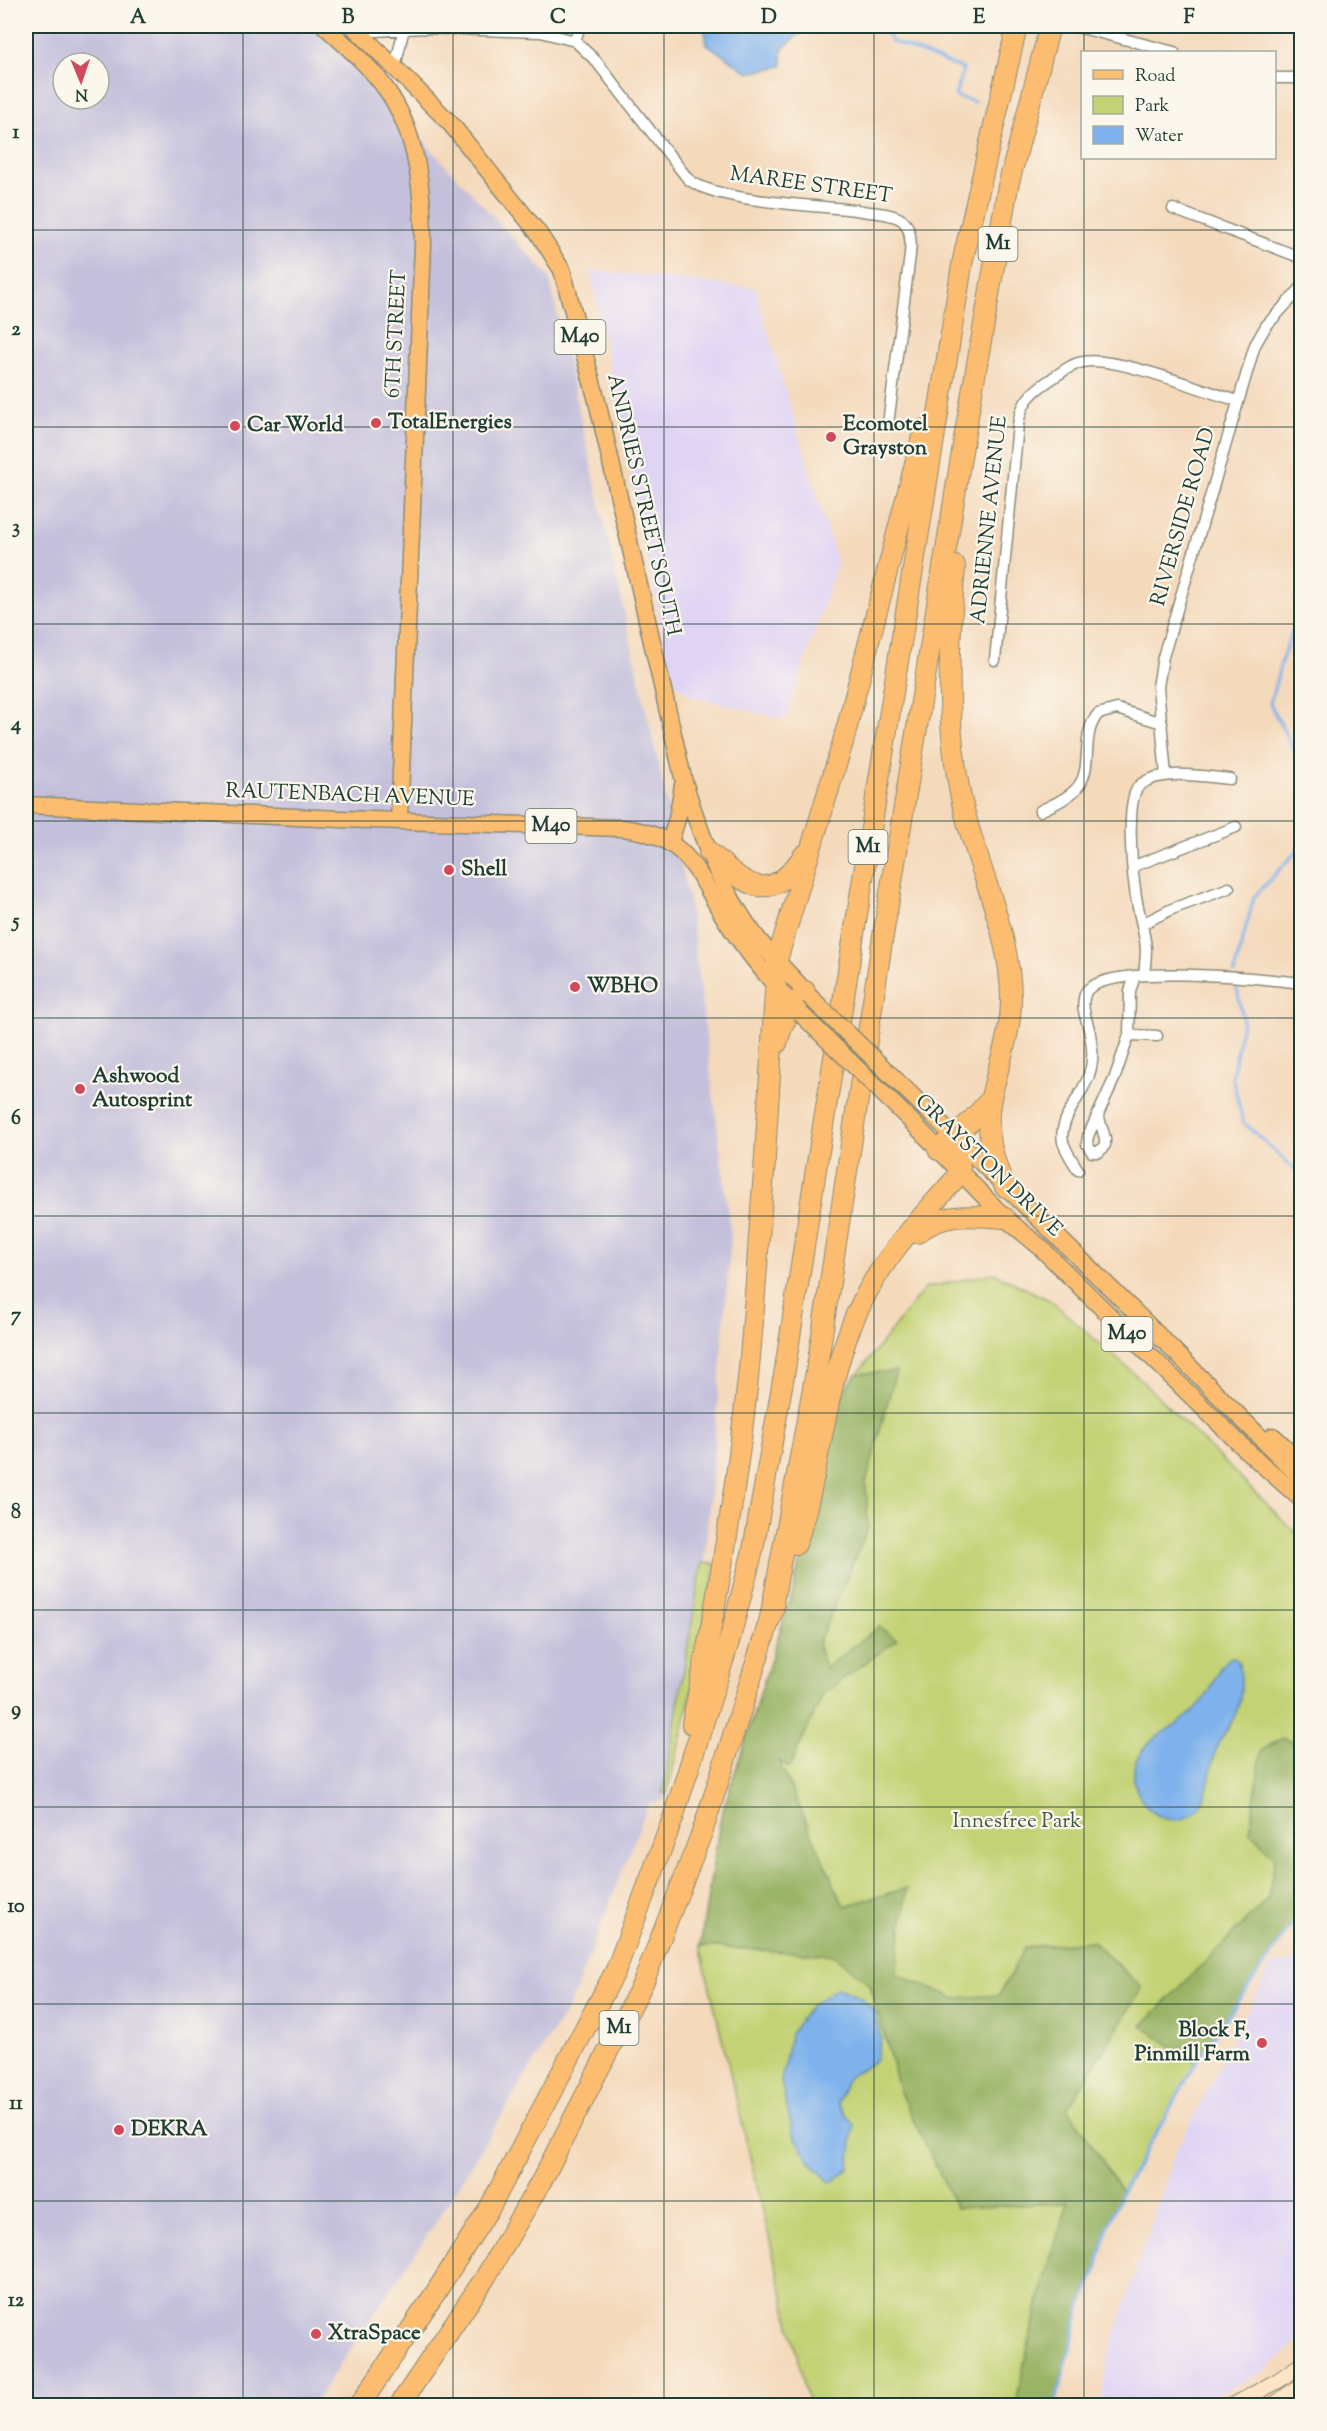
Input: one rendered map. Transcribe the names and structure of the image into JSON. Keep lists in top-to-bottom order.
{
  "streets": {
    "highway": ["M1"],
    "main road": [
      "6TH STREET",
      "M40",
      "ANDRIES STREET SOUTH",
      "RAUTENBACH AVENUE",
      "GRAYSTON DRIVE"
    ],
    "street": ["MAREE STREET", "RIVERSIDE ROAD", "ADRIENNE AVENUE"]
  },
  "crossings": [
    ["MAREE STREET", "ANDRIES STREET SOUTH"],
    ["6TH STREET", "RAUTENBACH AVENUE"],
    ["ANDRIES STREET SOUTH", "GRAYSTON DRIVE"],
    ["RIVERSIDE ROAD", "ADRIENNE AVENUE"],
    ["RAUTENBACH AVENUE", "GRAYSTON DRIVE"]
  ],
  "parks": ["Innesfree Park"],
  "places": [
    "TotalEnergies",
    "Car World",
    "Ecomotel Grayston",
    "Shell",
    "WBHO",
    "Ashwood Autosprint",
    "Block F, Pinmill Farm",
    "DEKRA",
    "XtraSpace"
  ],
  "legend": ["Road", "Park", "Water"],
  "north": "bottom",
  "grid": {
    "columns": [
      "A",
      "B",
      "C",
      "D",
      "E",
      "F"
    ],
    "rows": [
      "1",
      "2",
      "3",
      "4",
      "5",
      "6",
      "7",
      "8",
      "9",
      "10",
      "11",
      "12"
    ]
  }
}
